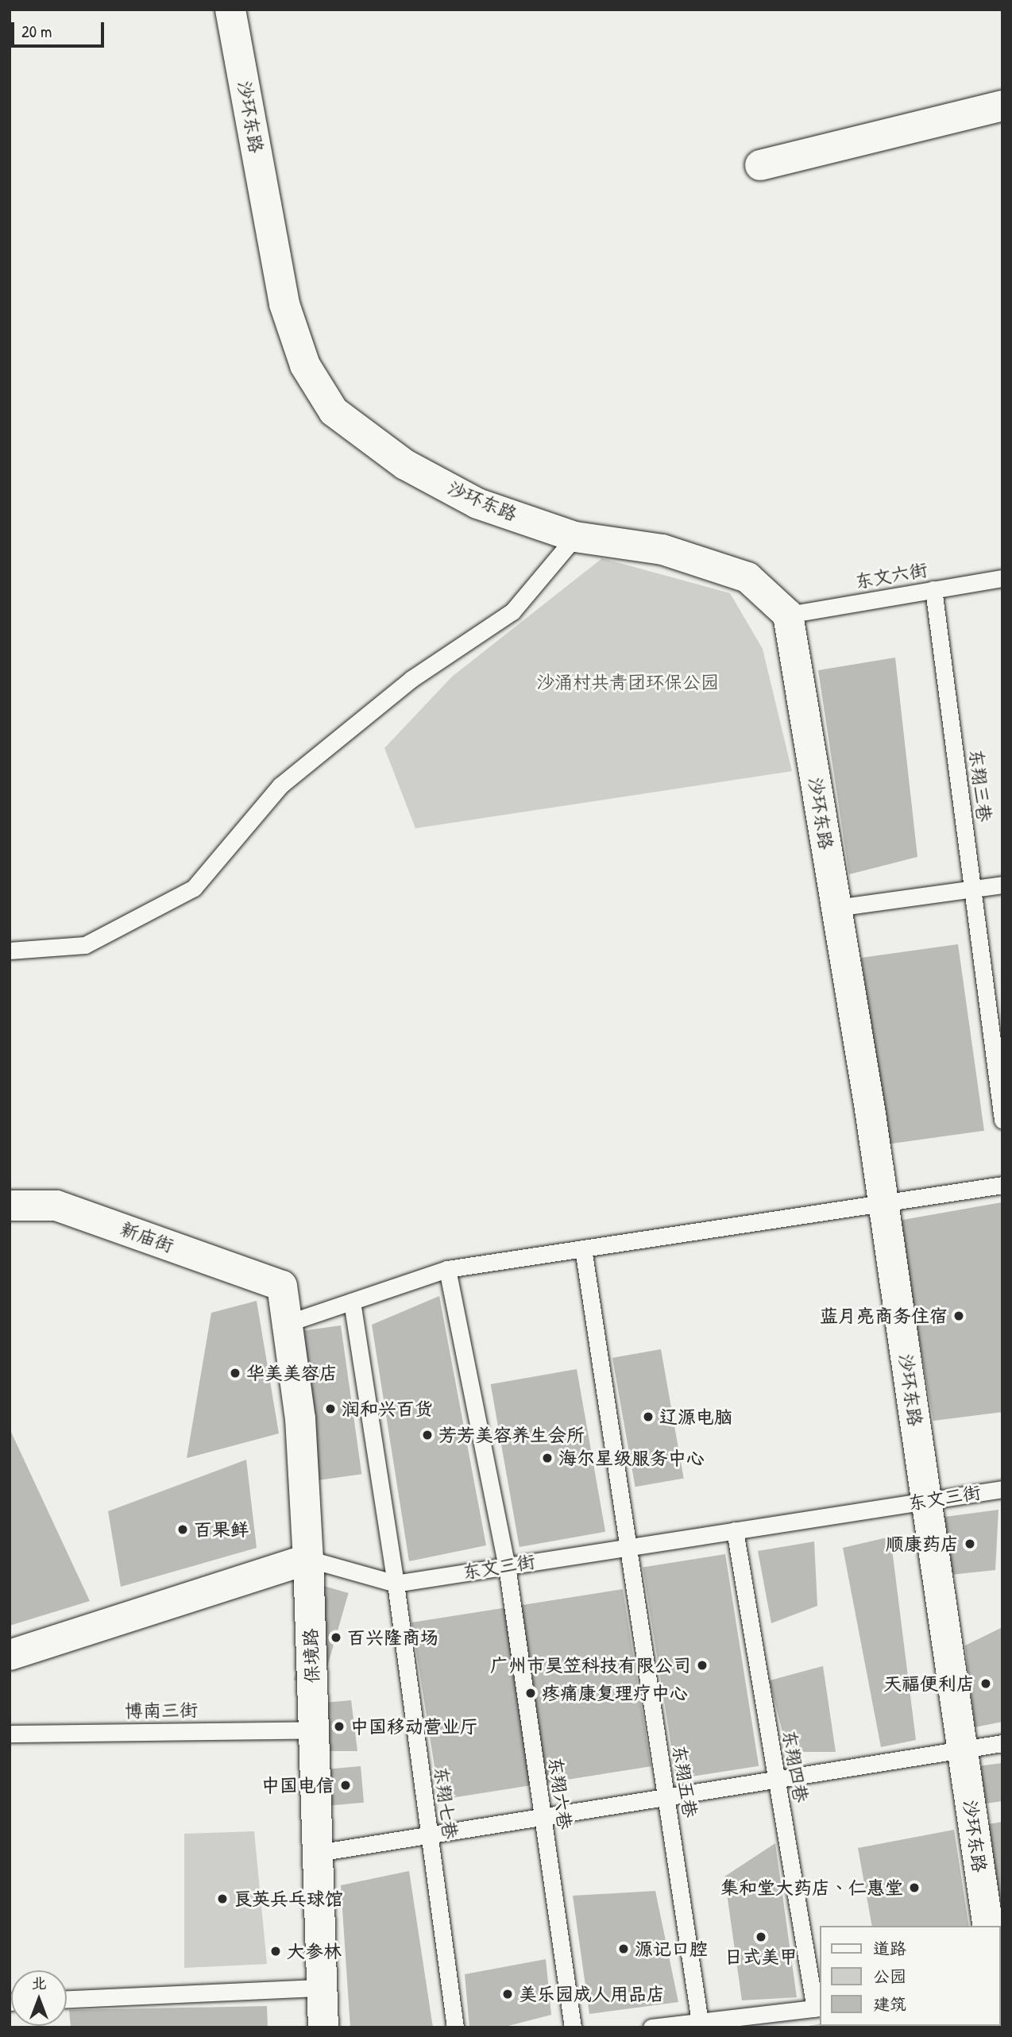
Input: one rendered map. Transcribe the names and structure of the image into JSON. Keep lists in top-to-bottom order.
{
  "streets": {
    "street": ["沙环东路", "新庙街", "保境路"],
    "lane": [
      "东文六街",
      "东翔三巷",
      "东文三街",
      "博南三街",
      "东翔四巷",
      "东翔五巷",
      "东翔六巷",
      "东翔七巷"
    ]
  },
  "crossings": [
    ["沙环东路", "东文六街"],
    ["沙环东路", "东文三街"],
    ["东文六街", "东翔三巷"],
    ["新庙街", "保境路"],
    ["东文三街", "保境路"],
    ["东文三街", "东翔四巷"],
    ["东文三街", "东翔五巷"],
    ["东文三街", "东翔六巷"],
    ["东文三街", "东翔七巷"],
    ["保境路", "博南三街"]
  ],
  "parks": ["沙涌村共青团环保公园"],
  "places": [
    "蓝月亮商务住宿",
    "华美美容店",
    "润和兴百货",
    "辽源电脑",
    "芳芳美容养生会所",
    "海尔星级服务中心",
    "百果鲜",
    "顺康药店",
    "百兴隆商场",
    "广州市昊笠科技有限公司",
    "天福便利店",
    "疼痛康复理疗中心",
    "中国移动营业厅",
    "中国电信",
    "集和堂大药店、仁惠堂",
    "良英兵乓球馆",
    "日式美甲",
    "源记口腔",
    "大参林",
    "美乐园成人用品店"
  ],
  "legend": ["道路", "公园", "建筑"],
  "scale_bar": "20 m",
  "north": "top"
}
